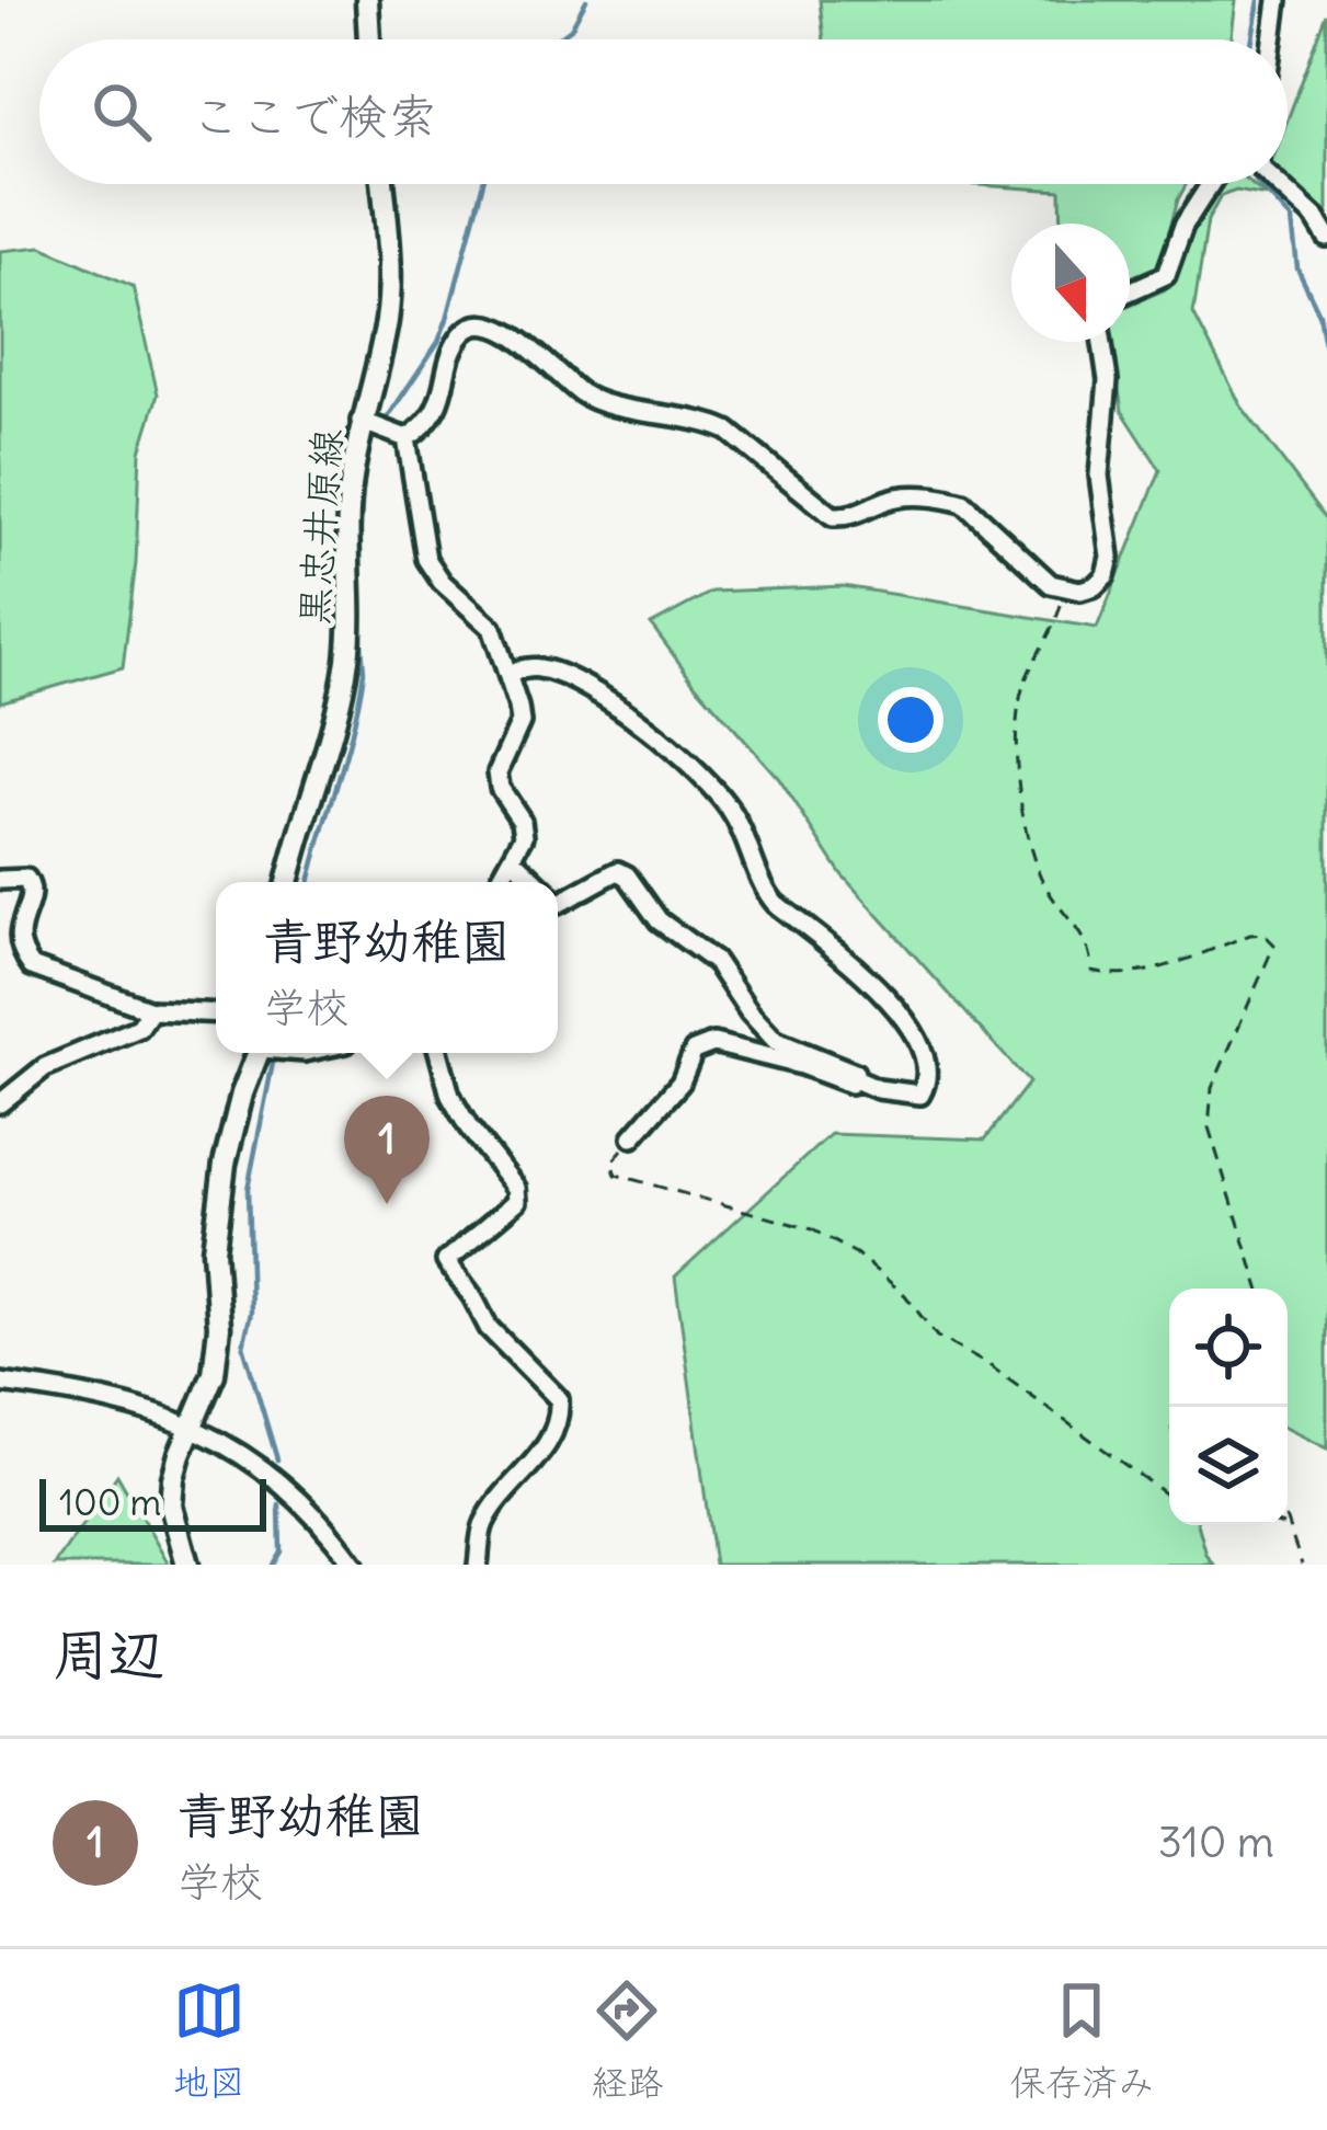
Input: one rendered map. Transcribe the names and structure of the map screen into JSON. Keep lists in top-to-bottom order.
{
  "streets": {
    "main road": ["黒忠井原線"]
  },
  "scale_bar": "100 m",
  "north": "bottom",
  "page": {
    "search": "ここで検索",
    "popup": ["青野幼稚園", "学校"],
    "pins": "1",
    "scale": "100 m",
    "heading": "周辺",
    "list": [
      {
        "mark": "1",
        "name": "青野幼稚園",
        "note": "学校",
        "value": "310 m"
      }
    ],
    "nav": ["地図", "経路", "保存済み"]
  }
}
